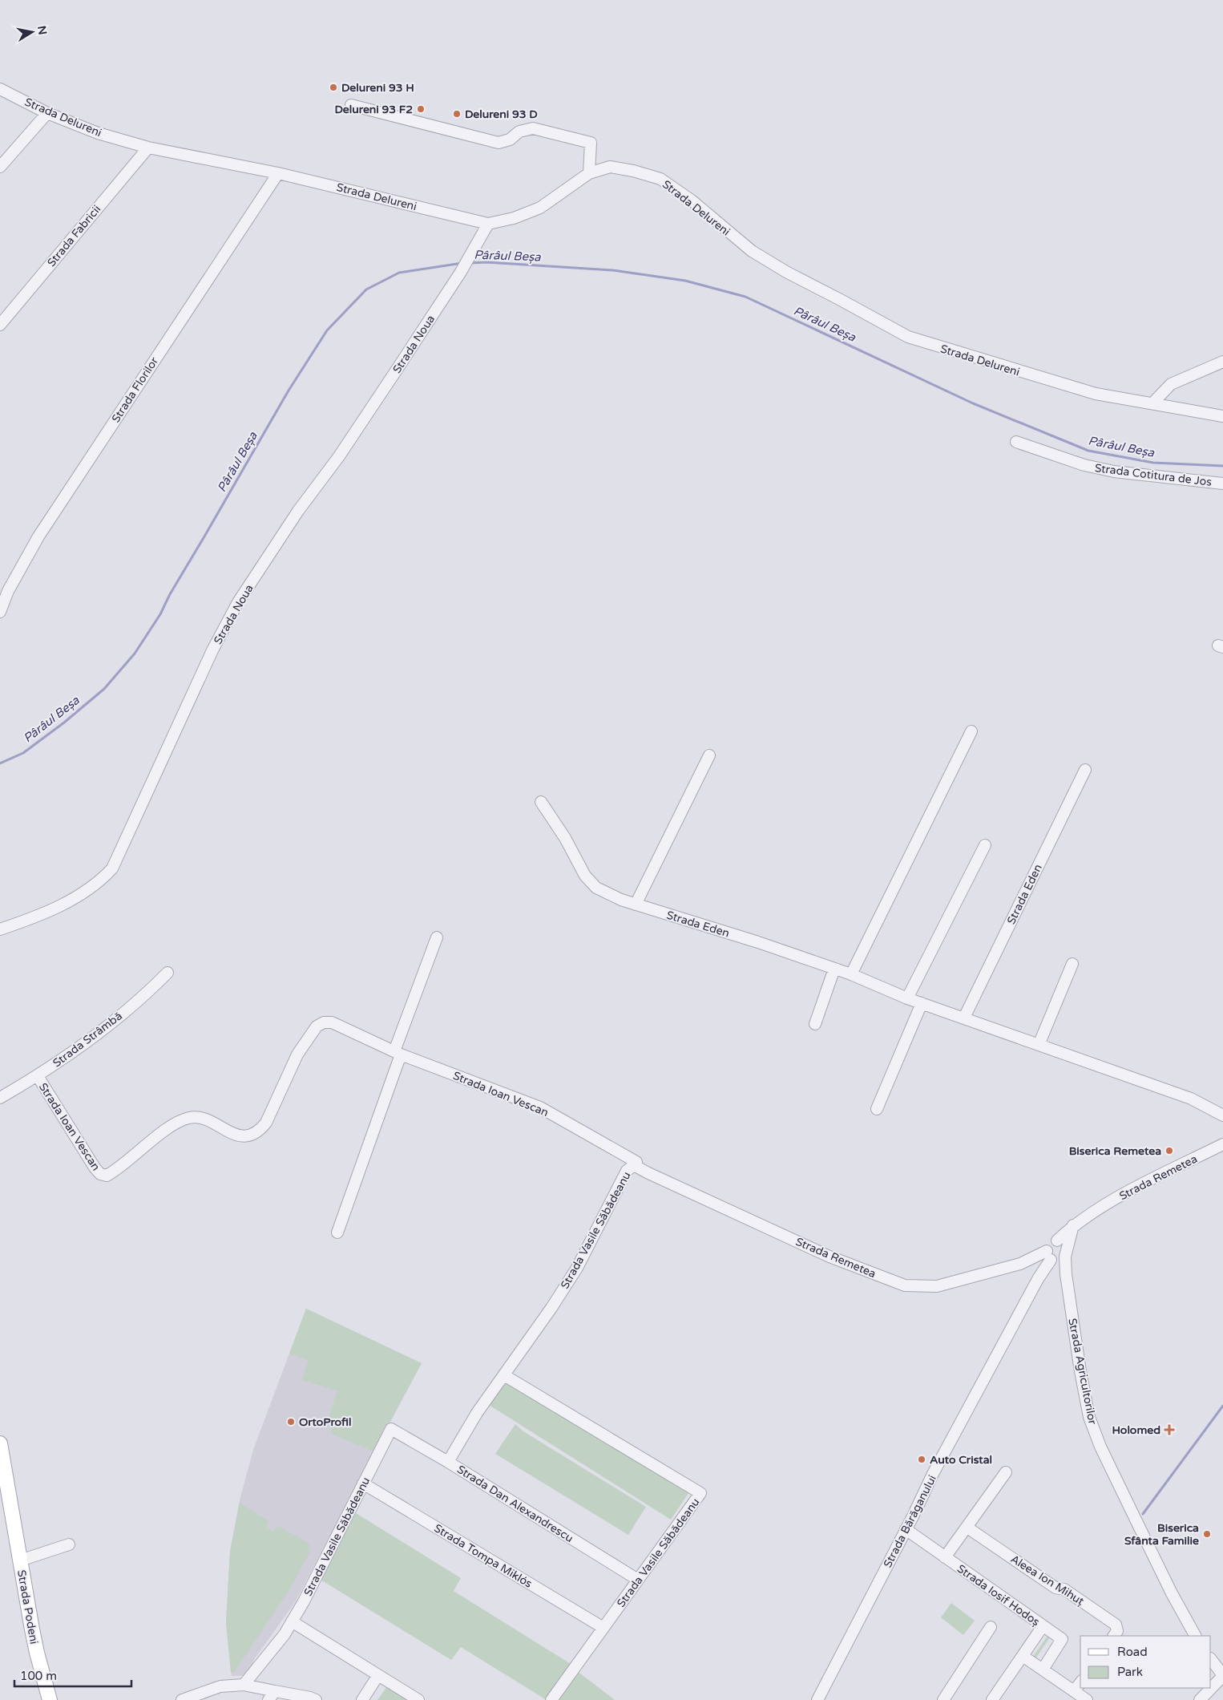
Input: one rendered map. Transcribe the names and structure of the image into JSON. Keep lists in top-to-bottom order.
{
  "streets": {
    "main road": ["Strada Podeni"],
    "street": [
      "Strada Delureni",
      "Strada Fabricii",
      "Strada Noua",
      "Strada Florilor",
      "Strada Cotitura de Jos",
      "Strada Eden",
      "Strada Strâmbă",
      "Strada Ioan Vescan",
      "Strada Remetea",
      "Strada Vasile Săbădeanu",
      "Strada Agricultorilor",
      "Strada Dan Alexandrescu",
      "Strada Bărăganului",
      "Strada Tompa Miklós",
      "Aleea Ion Mihuț",
      "Strada Iosif Hodoș"
    ]
  },
  "crossings": [
    ["Strada Delureni", "Strada Fabricii"],
    ["Strada Delureni", "Strada Noua"],
    ["Strada Delureni", "Strada Florilor"],
    ["Strada Strâmbă", "Strada Ioan Vescan"],
    ["Strada Ioan Vescan", "Strada Remetea"],
    ["Strada Ioan Vescan", "Strada Vasile Săbădeanu"],
    ["Strada Remetea", "Strada Vasile Săbădeanu"],
    ["Strada Remetea", "Strada Agricultorilor"],
    ["Strada Remetea", "Strada Bărăganului"],
    ["Strada Vasile Săbădeanu", "Strada Dan Alexandrescu"],
    ["Strada Vasile Săbădeanu", "Strada Tompa Miklós"],
    ["Strada Agricultorilor", "Strada Bărăganului"],
    ["Strada Bărăganului", "Strada Iosif Hodoș"]
  ],
  "water": ["Pârâul Beșa"],
  "places": {
    "other": [
      "Delureni 93 H",
      "Delureni 93 F2",
      "Delureni 93 D",
      "Biserica Remetea",
      "OrtoProfil",
      "Auto Cristal",
      "Biserica Sfânta Familie"
    ],
    "health": ["Holomed"]
  },
  "legend": ["Road", "Park"],
  "scale_bar": "100 m",
  "north": "right"
}
